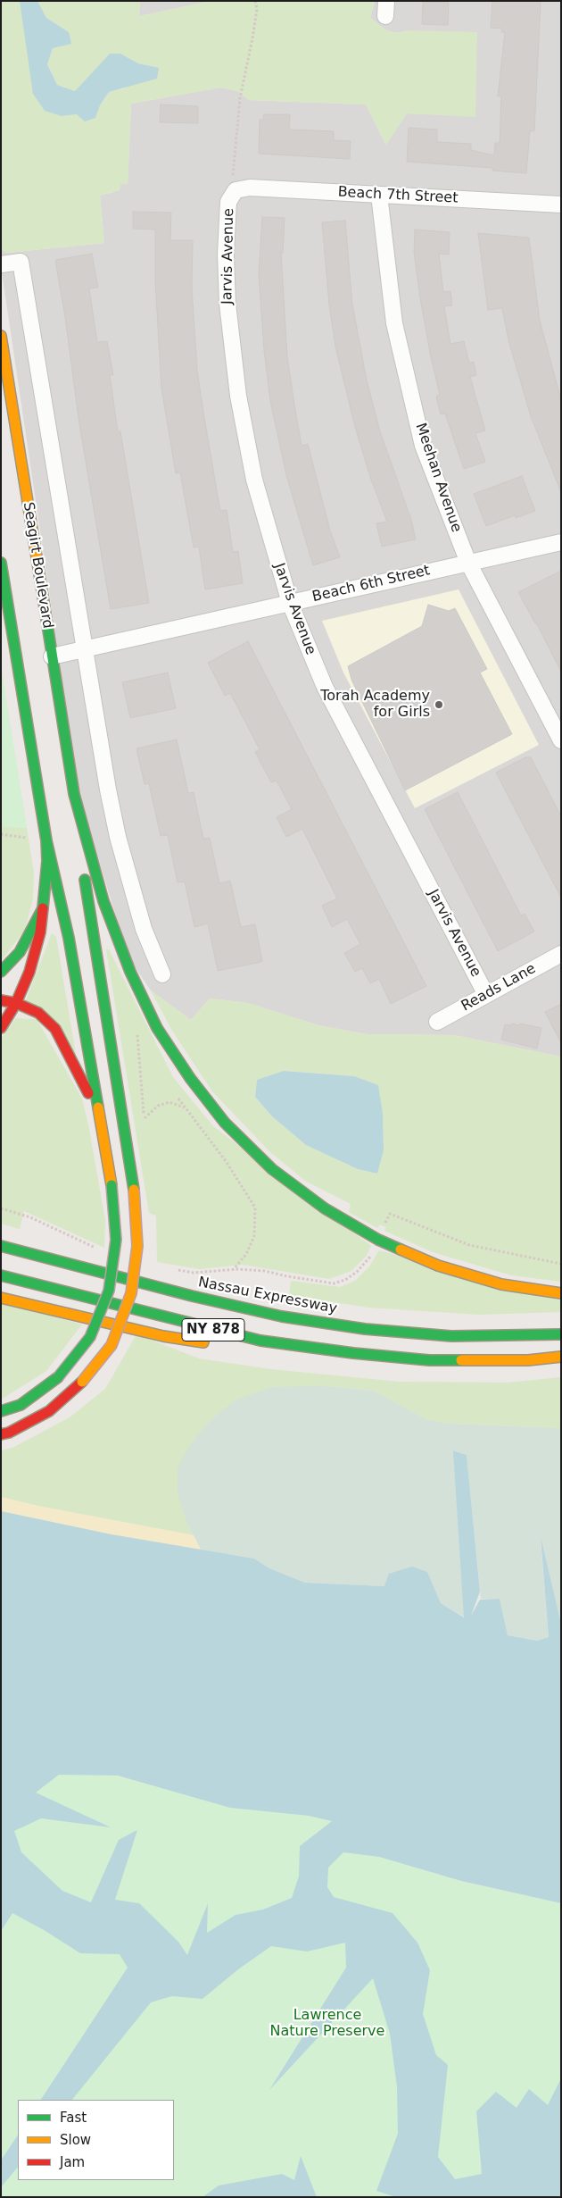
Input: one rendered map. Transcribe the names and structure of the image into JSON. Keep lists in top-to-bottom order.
{
  "streets": {
    "main road": ["Seagirt Boulevard", "Nassau Expressway", "NY 878"],
    "street": [
      "Beach 7th Street",
      "Jarvis Avenue",
      "Meehan Avenue",
      "Beach 6th Street",
      "Reads Lane"
    ]
  },
  "crossings": [
    ["Beach 7th Street", "Jarvis Avenue"],
    ["Beach 7th Street", "Meehan Avenue"],
    ["Jarvis Avenue", "Beach 6th Street"],
    ["Jarvis Avenue", "Reads Lane"],
    ["Meehan Avenue", "Beach 6th Street"],
    ["Seagirt Boulevard", "Beach 6th Street"]
  ],
  "parks": ["Lawrence Nature Preserve"],
  "places": ["Torah Academy for Girls"],
  "legend": ["Fast", "Slow", "Jam"]
}
